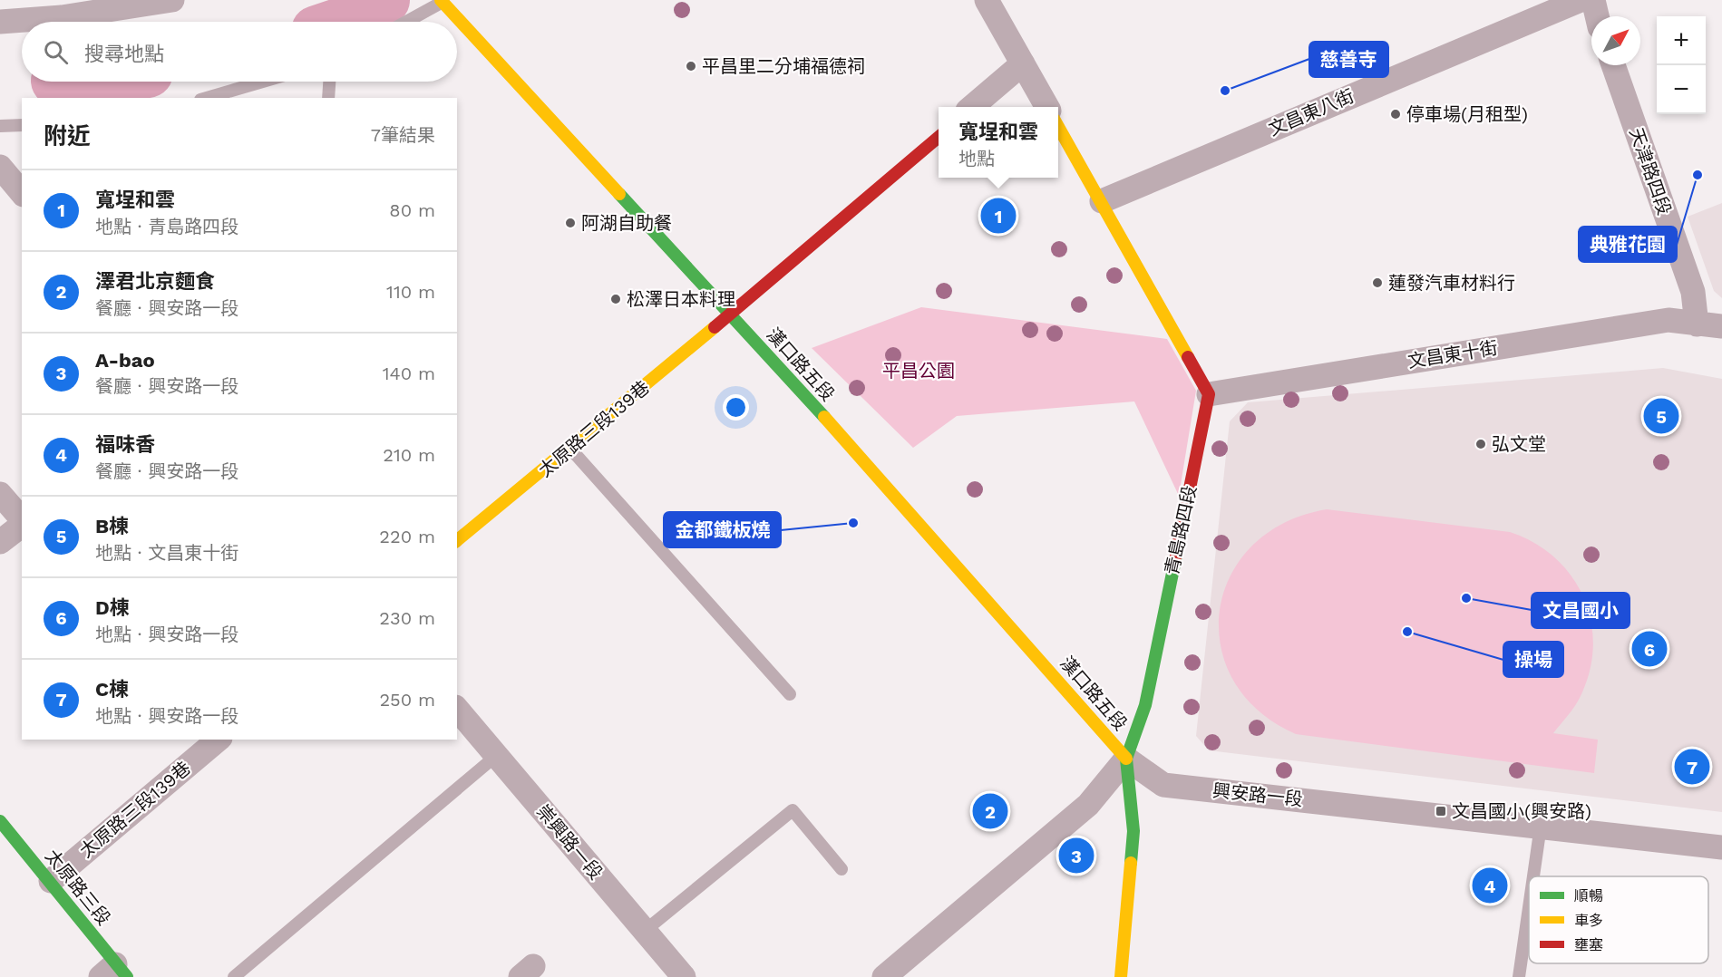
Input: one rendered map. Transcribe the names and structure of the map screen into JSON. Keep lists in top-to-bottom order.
{
  "streets": {
    "street": [
      "文昌東八街",
      "天津路四段",
      "文昌東十街",
      "漢口路五段",
      "太原路三段139巷",
      "青島路四段",
      "興安路一段",
      "崇興路一段",
      "太原路三段"
    ]
  },
  "crossings": [
    ["天津路四段", "文昌東十街"],
    ["文昌東十街", "青島路四段"],
    ["漢口路五段", "太原路三段139巷"],
    ["漢口路五段", "青島路四段"],
    ["漢口路五段", "興安路一段"],
    ["太原路三段139巷", "太原路三段"],
    ["青島路四段", "興安路一段"]
  ],
  "parks": ["平昌公園"],
  "places": {
    "other": [
      "平昌里二分埔福德祠",
      "慈善寺",
      "停車場(月租型)",
      "典雅花園",
      "阿湖自助餐",
      "蓮發汽車材料行",
      "松澤日本料理",
      "弘文堂",
      "金都鐵板燒",
      "文昌國小",
      "操場"
    ],
    "transit": ["文昌國小(興安路)"]
  },
  "legend": ["順暢", "車多", "壅塞"],
  "north": "top right",
  "page": {
    "map_buttons": ["+", "−"],
    "search": "搜尋地點",
    "heading": ["附近", "7筆結果"],
    "popup": ["寬埕和雲", "地點"],
    "list": [
      {
        "mark": "1",
        "name": "寬埕和雲",
        "note": "地點 · 青島路四段",
        "value": "80 m"
      },
      {
        "mark": "2",
        "name": "澤君北京麵食",
        "note": "餐廳 · 興安路一段",
        "value": "110 m"
      },
      {
        "mark": "3",
        "name": "A-bao",
        "note": "餐廳 · 興安路一段",
        "value": "140 m"
      },
      {
        "mark": "4",
        "name": "福味香",
        "note": "餐廳 · 興安路一段",
        "value": "210 m"
      },
      {
        "mark": "5",
        "name": "B棟",
        "note": "地點 · 文昌東十街",
        "value": "220 m"
      },
      {
        "mark": "6",
        "name": "D棟",
        "note": "地點 · 興安路一段",
        "value": "230 m"
      },
      {
        "mark": "7",
        "name": "C棟",
        "note": "地點 · 興安路一段",
        "value": "250 m"
      }
    ],
    "pins": [
      "1",
      "5",
      "6",
      "7",
      "2",
      "3",
      "4"
    ]
  }
}
